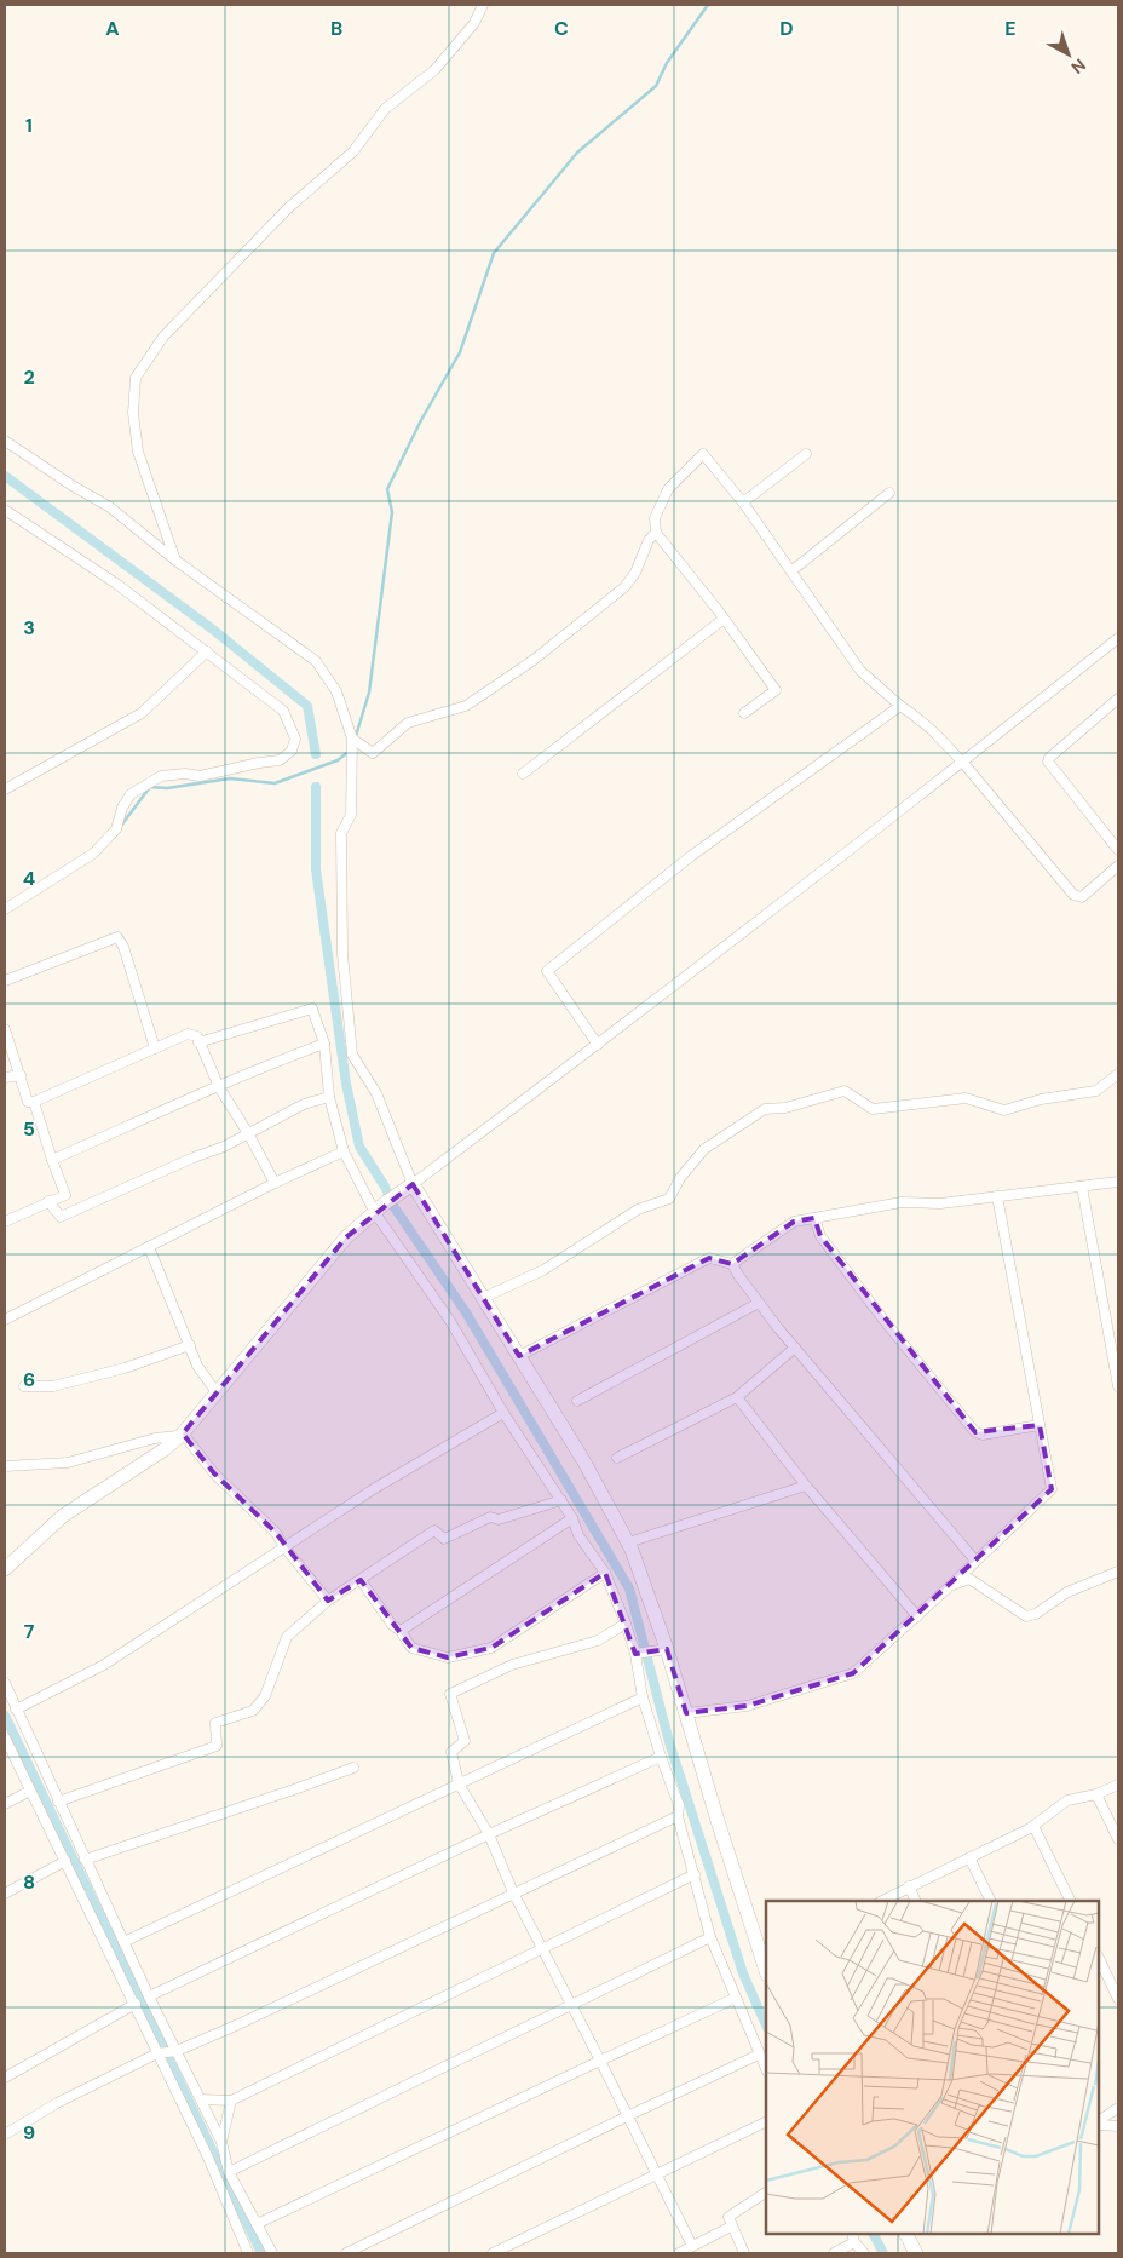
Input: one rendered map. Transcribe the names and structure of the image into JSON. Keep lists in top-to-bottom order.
{
  "north": "bottom right",
  "grid": {
    "columns": [
      "A",
      "B",
      "C",
      "D",
      "E"
    ],
    "rows": [
      "1",
      "2",
      "3",
      "4",
      "5",
      "6",
      "7",
      "8",
      "9"
    ]
  }
}
